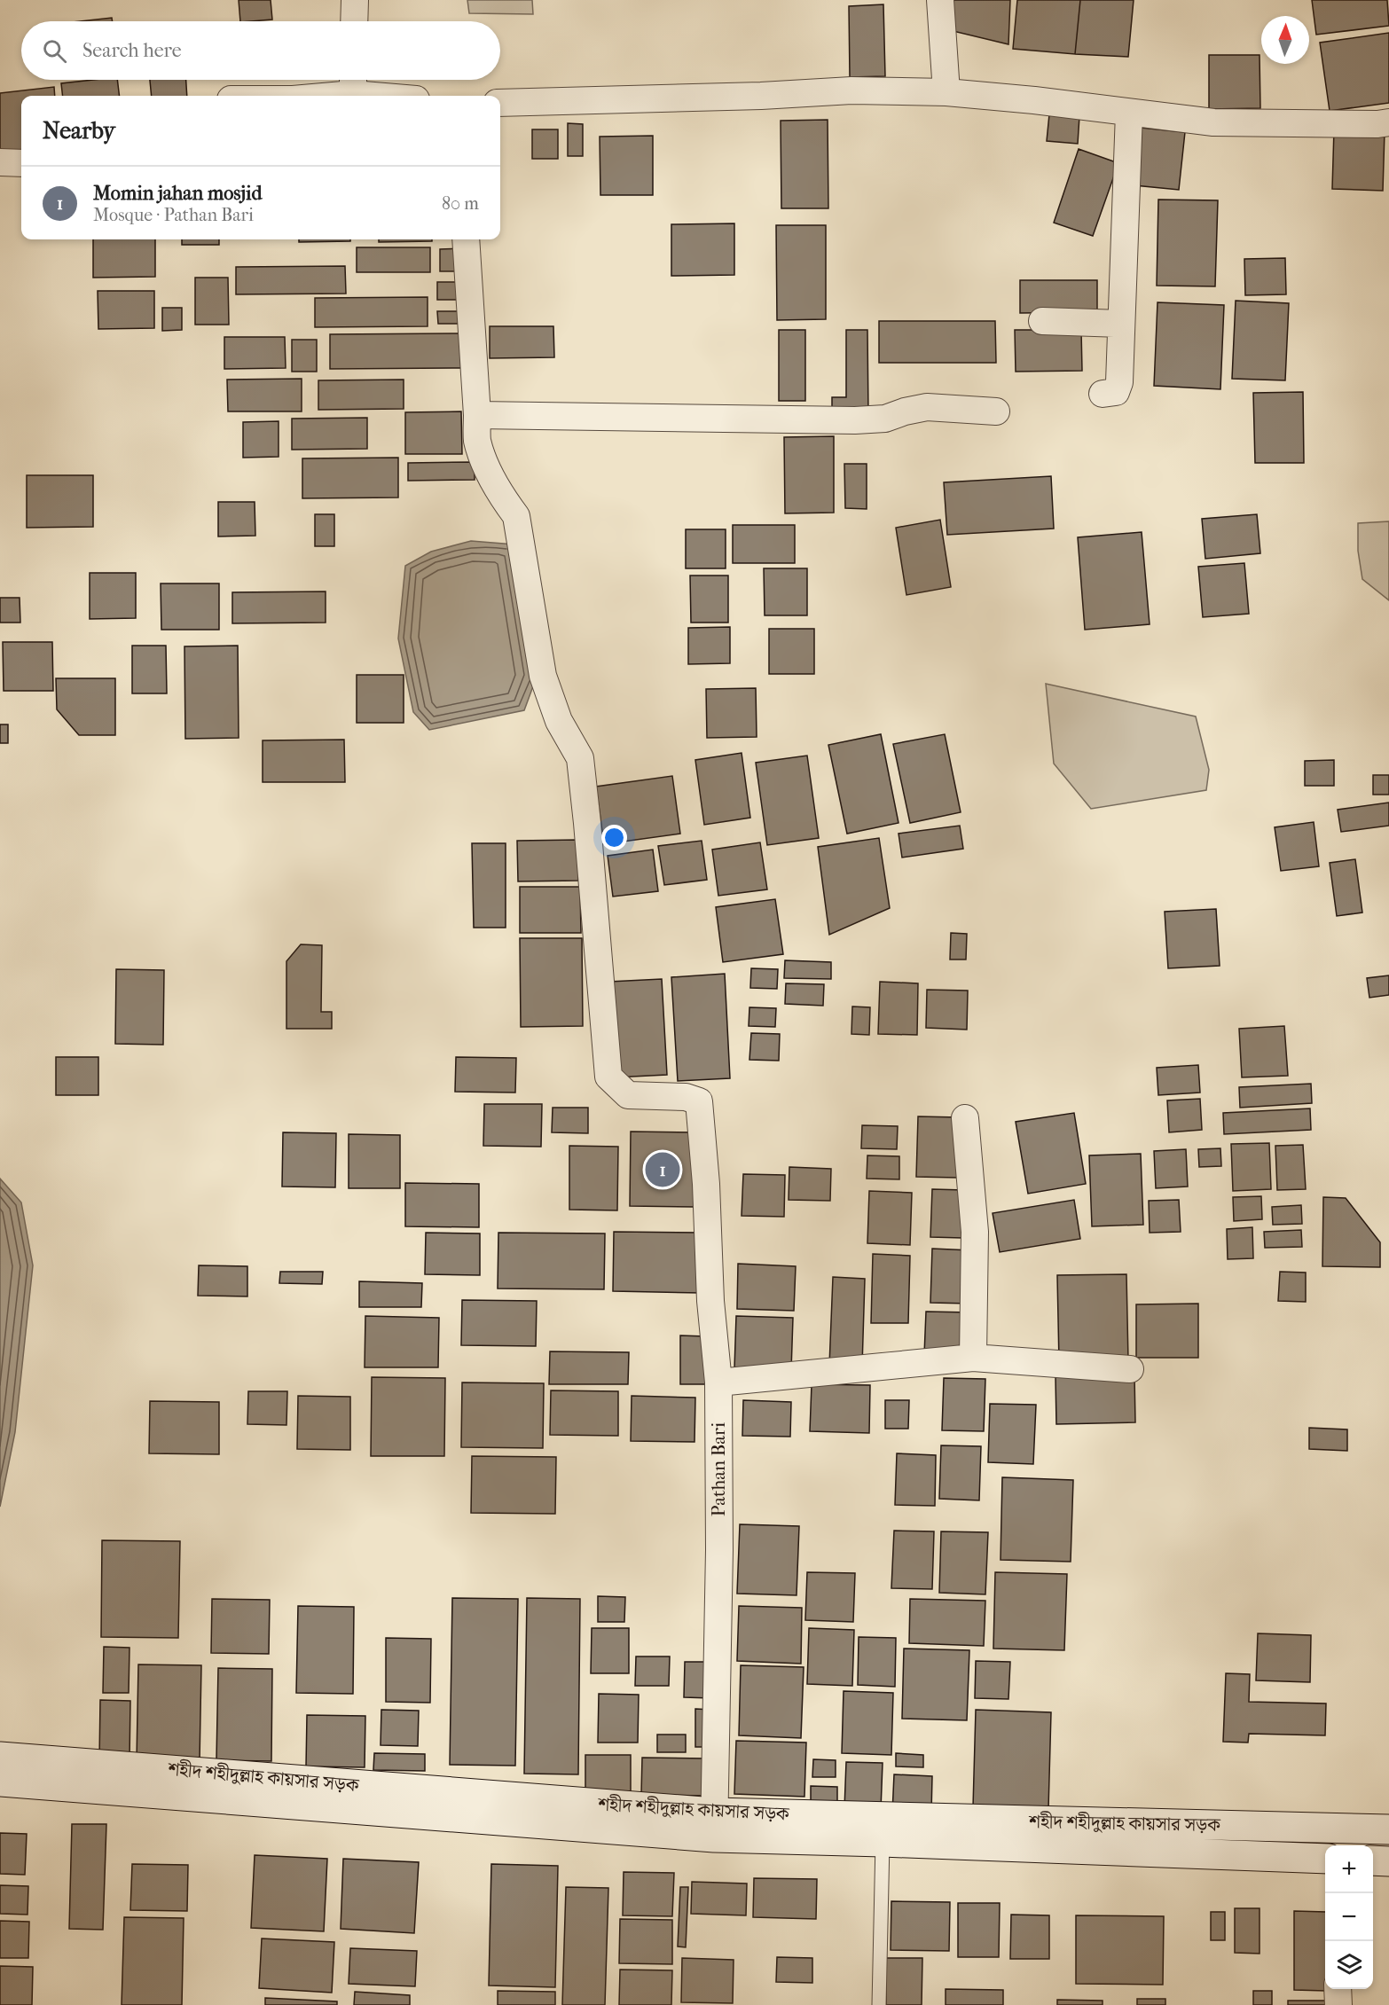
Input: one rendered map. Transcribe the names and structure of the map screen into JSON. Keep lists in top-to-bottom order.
{
  "streets": {
    "main road": ["শহীদ শহীদুল্লাহ কায়সার সড়ক"],
    "street": ["Pathan Bari"]
  },
  "crossings": [
    ["Pathan Bari", "শহীদ শহীদুল্লাহ কায়সার সড়ক"]
  ],
  "north": "top",
  "page": {
    "search": "Search here",
    "heading": "Nearby",
    "list": [
      {
        "mark": "1",
        "name": "Momin jahan mosjid",
        "note": "Mosque · Pathan Bari",
        "value": "80 m"
      }
    ],
    "pins": "1",
    "map_buttons": ["+", "−"]
  }
}
